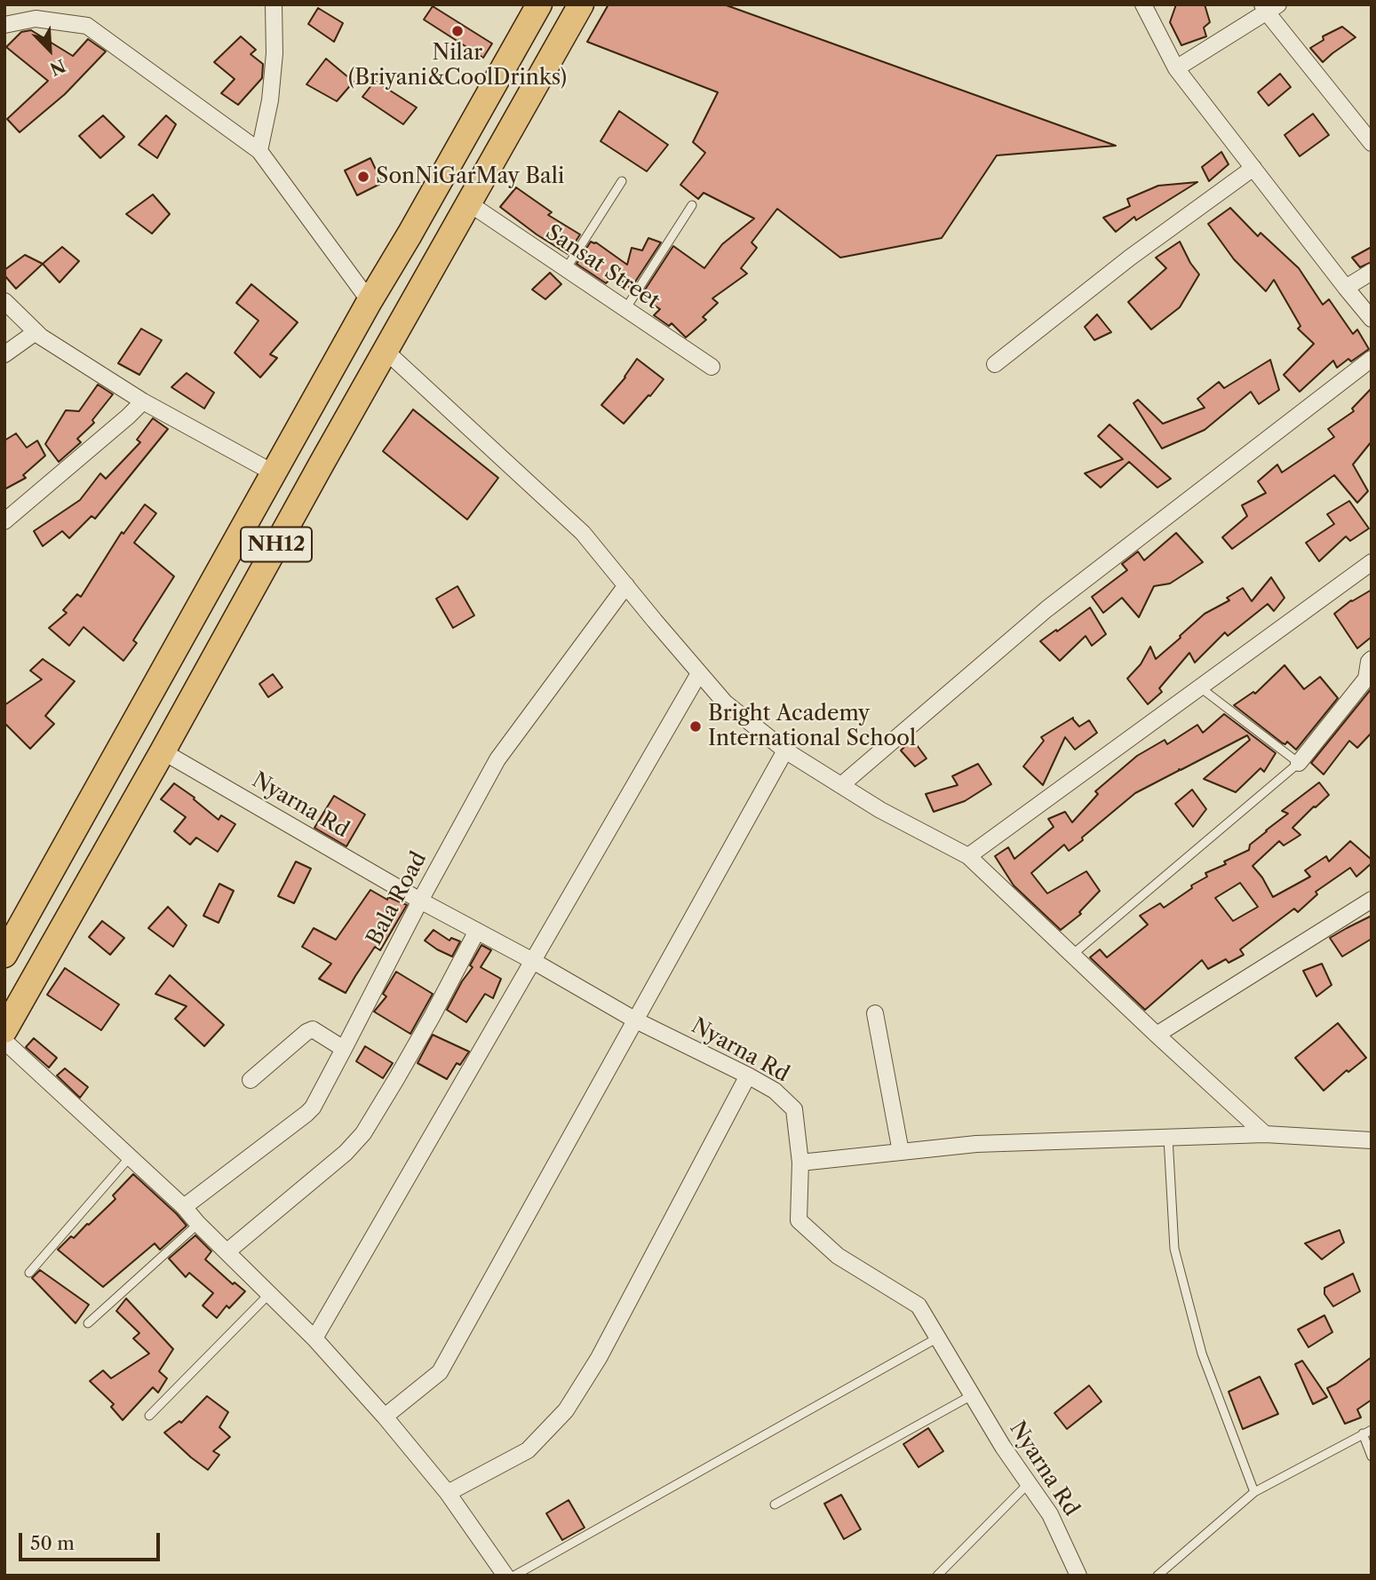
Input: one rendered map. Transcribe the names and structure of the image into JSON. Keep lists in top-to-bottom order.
{
  "streets": {
    "highway": ["NH12"],
    "street": ["Sansat Street", "Nyarna Rd", "Bala Road"]
  },
  "crossings": [
    ["Sansat Street", "NH12"],
    ["NH12", "Nyarna Rd"],
    ["Nyarna Rd", "Bala Road"]
  ],
  "places": ["Nilar (Briyani&CoolDrinks)", "SonNiGarMay Bali", "Bright Academy International School"],
  "scale_bar": "50 m",
  "north": "bottom right"
}
